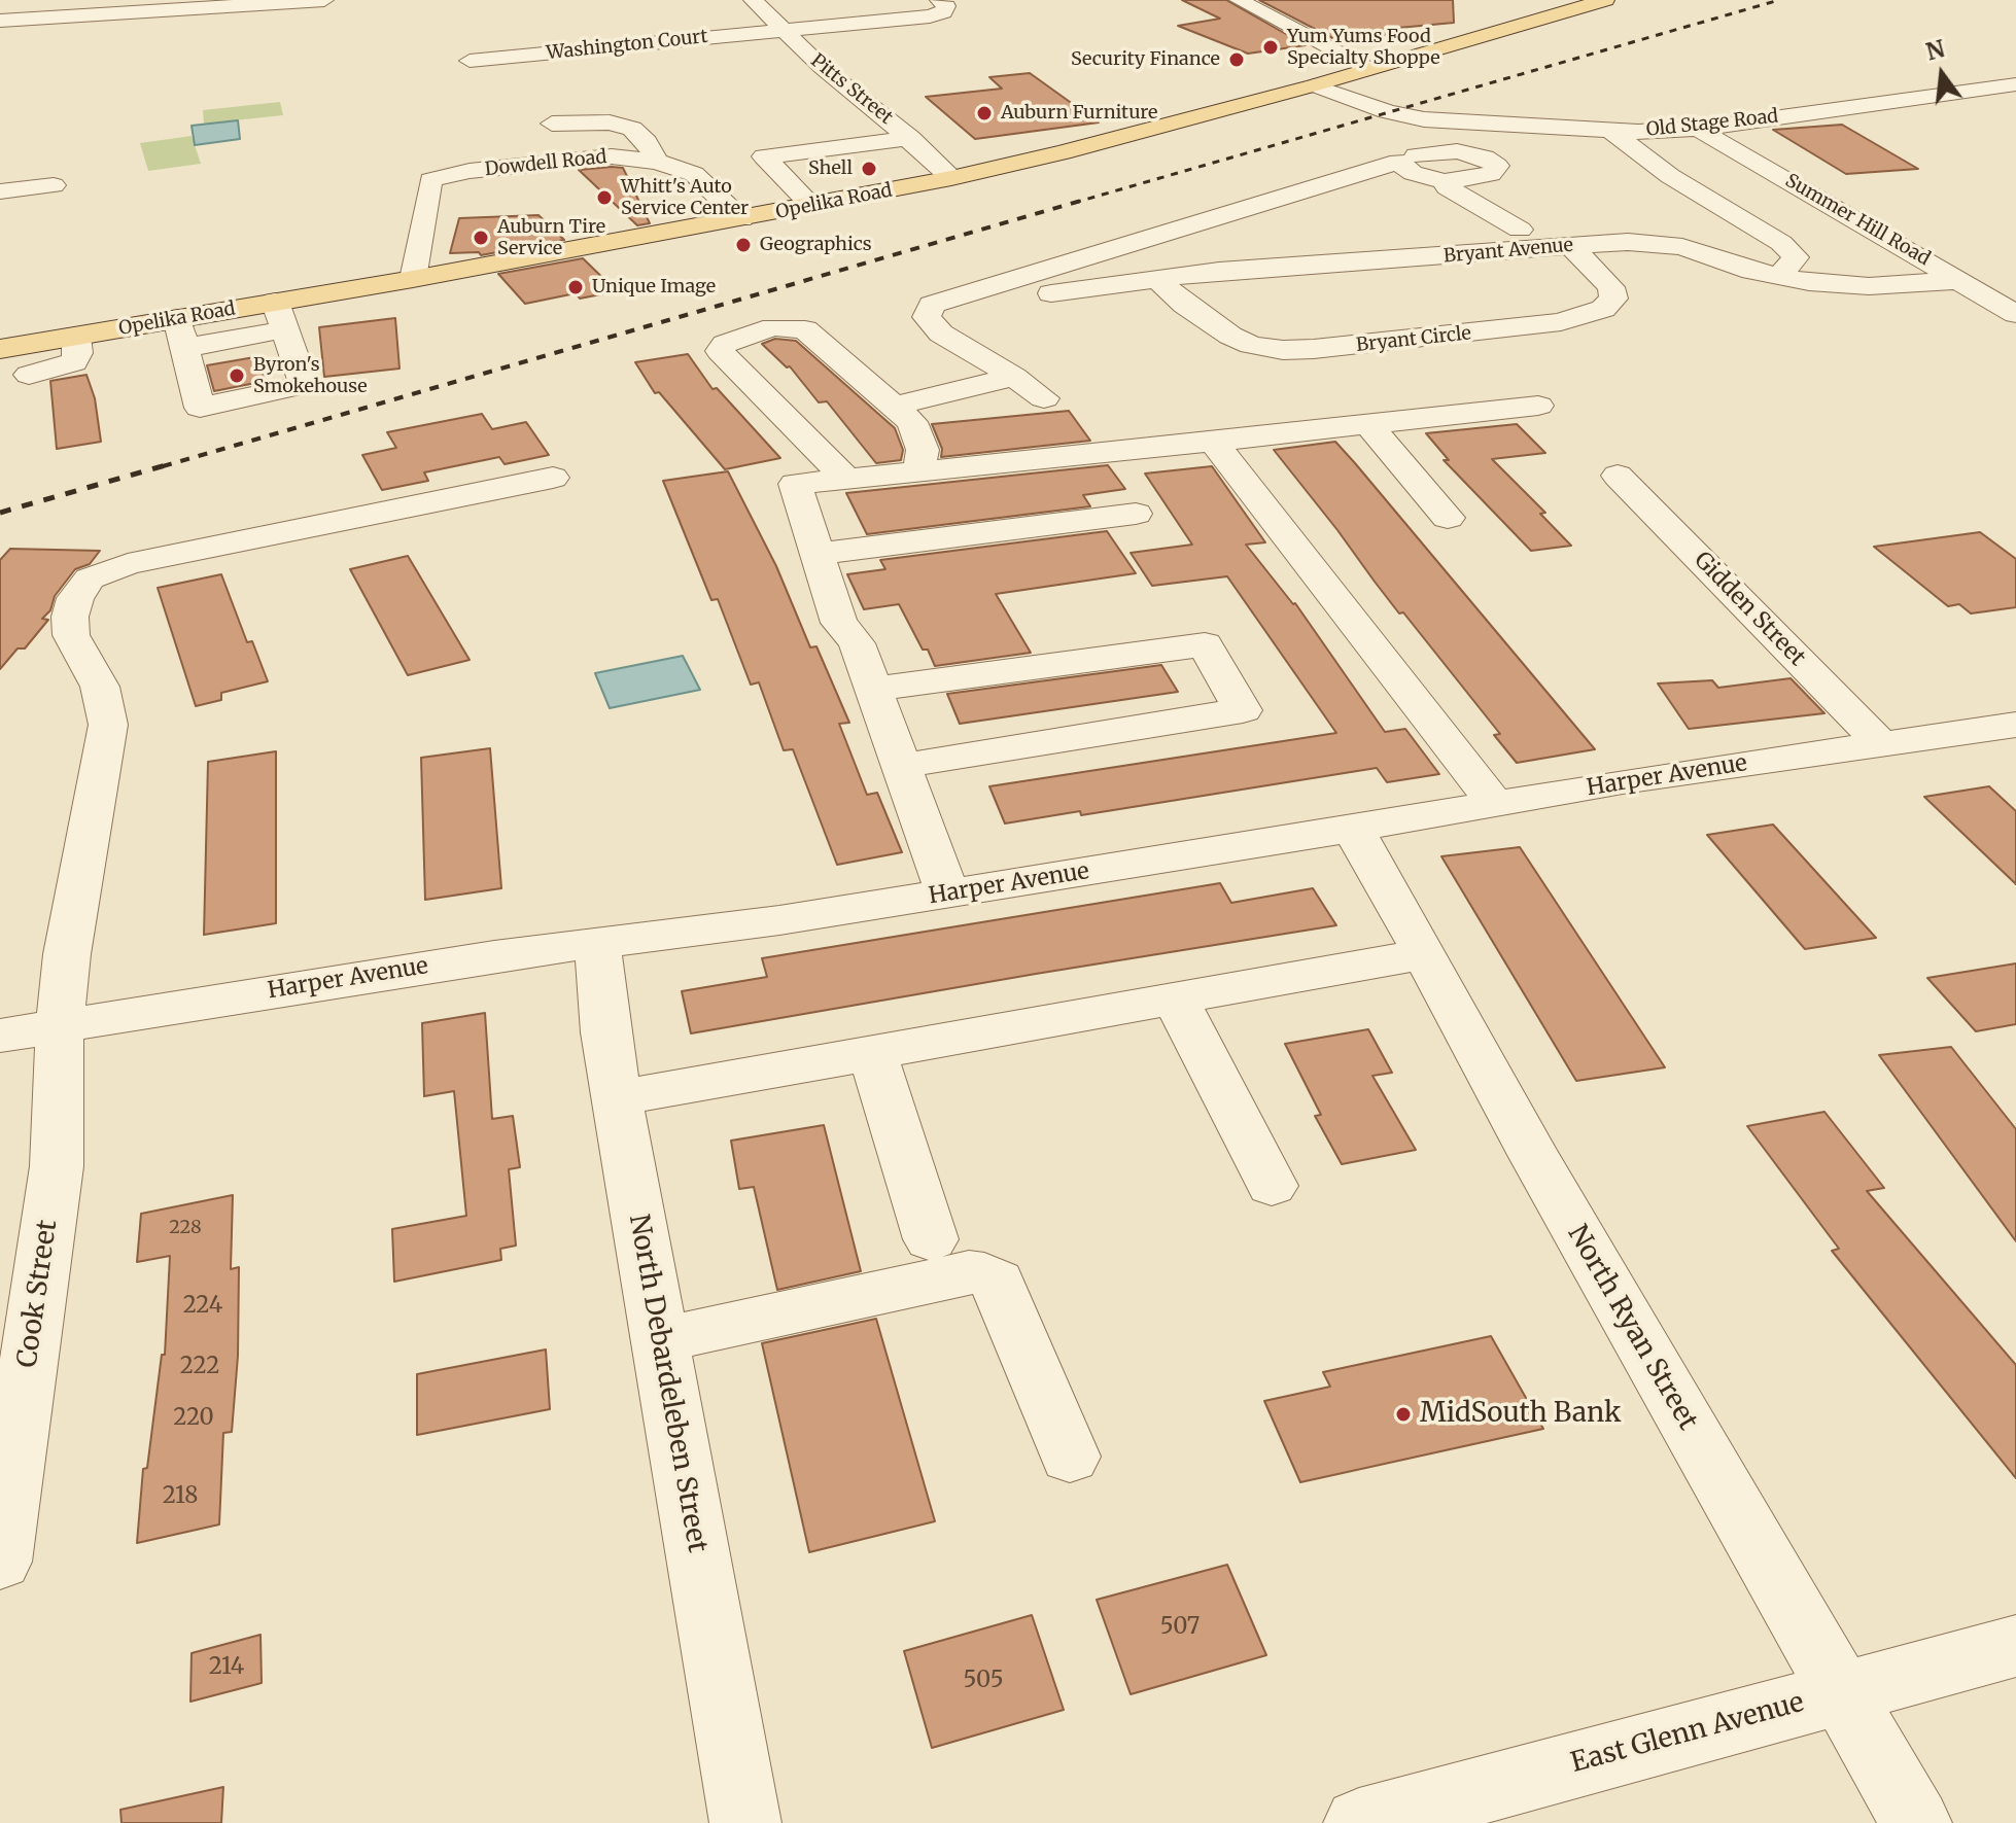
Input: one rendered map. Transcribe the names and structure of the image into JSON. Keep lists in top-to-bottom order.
{
  "streets": {
    "main road": ["Opelika Road"],
    "street": [
      "Washington Court",
      "Pitts Street",
      "Old Stage Road",
      "Dowdell Road",
      "Summer Hill Road",
      "Bryant Avenue",
      "Bryant Circle",
      "Gidden Street",
      "Harper Avenue",
      "Cook Street",
      "North Ryan Street",
      "North Debardeleben Street",
      "East Glenn Avenue"
    ]
  },
  "crossings": [
    ["Washington Court", "Pitts Street"],
    ["Pitts Street", "Opelika Road"],
    ["Old Stage Road", "Opelika Road"],
    ["Old Stage Road", "Summer Hill Road"],
    ["Dowdell Road", "Opelika Road"],
    ["Summer Hill Road", "Bryant Avenue"],
    ["Bryant Avenue", "Bryant Circle"],
    ["Gidden Street", "Harper Avenue"],
    ["Harper Avenue", "Cook Street"],
    ["Harper Avenue", "North Ryan Street"],
    ["Harper Avenue", "North Debardeleben Street"],
    ["North Ryan Street", "East Glenn Avenue"]
  ],
  "places": [
    "Yum Yums Food Specialty Shoppe",
    "Security Finance",
    "Auburn Furniture",
    "Shell",
    "Whitt's Auto Service Center",
    "Auburn Tire Service",
    "Geographics",
    "Unique Image",
    "Byron's Smokehouse",
    "MidSouth Bank"
  ],
  "house_numbers": [
    "228",
    "224",
    "222",
    "220",
    "218",
    "507",
    "214",
    "505"
  ],
  "north": "top"
}
